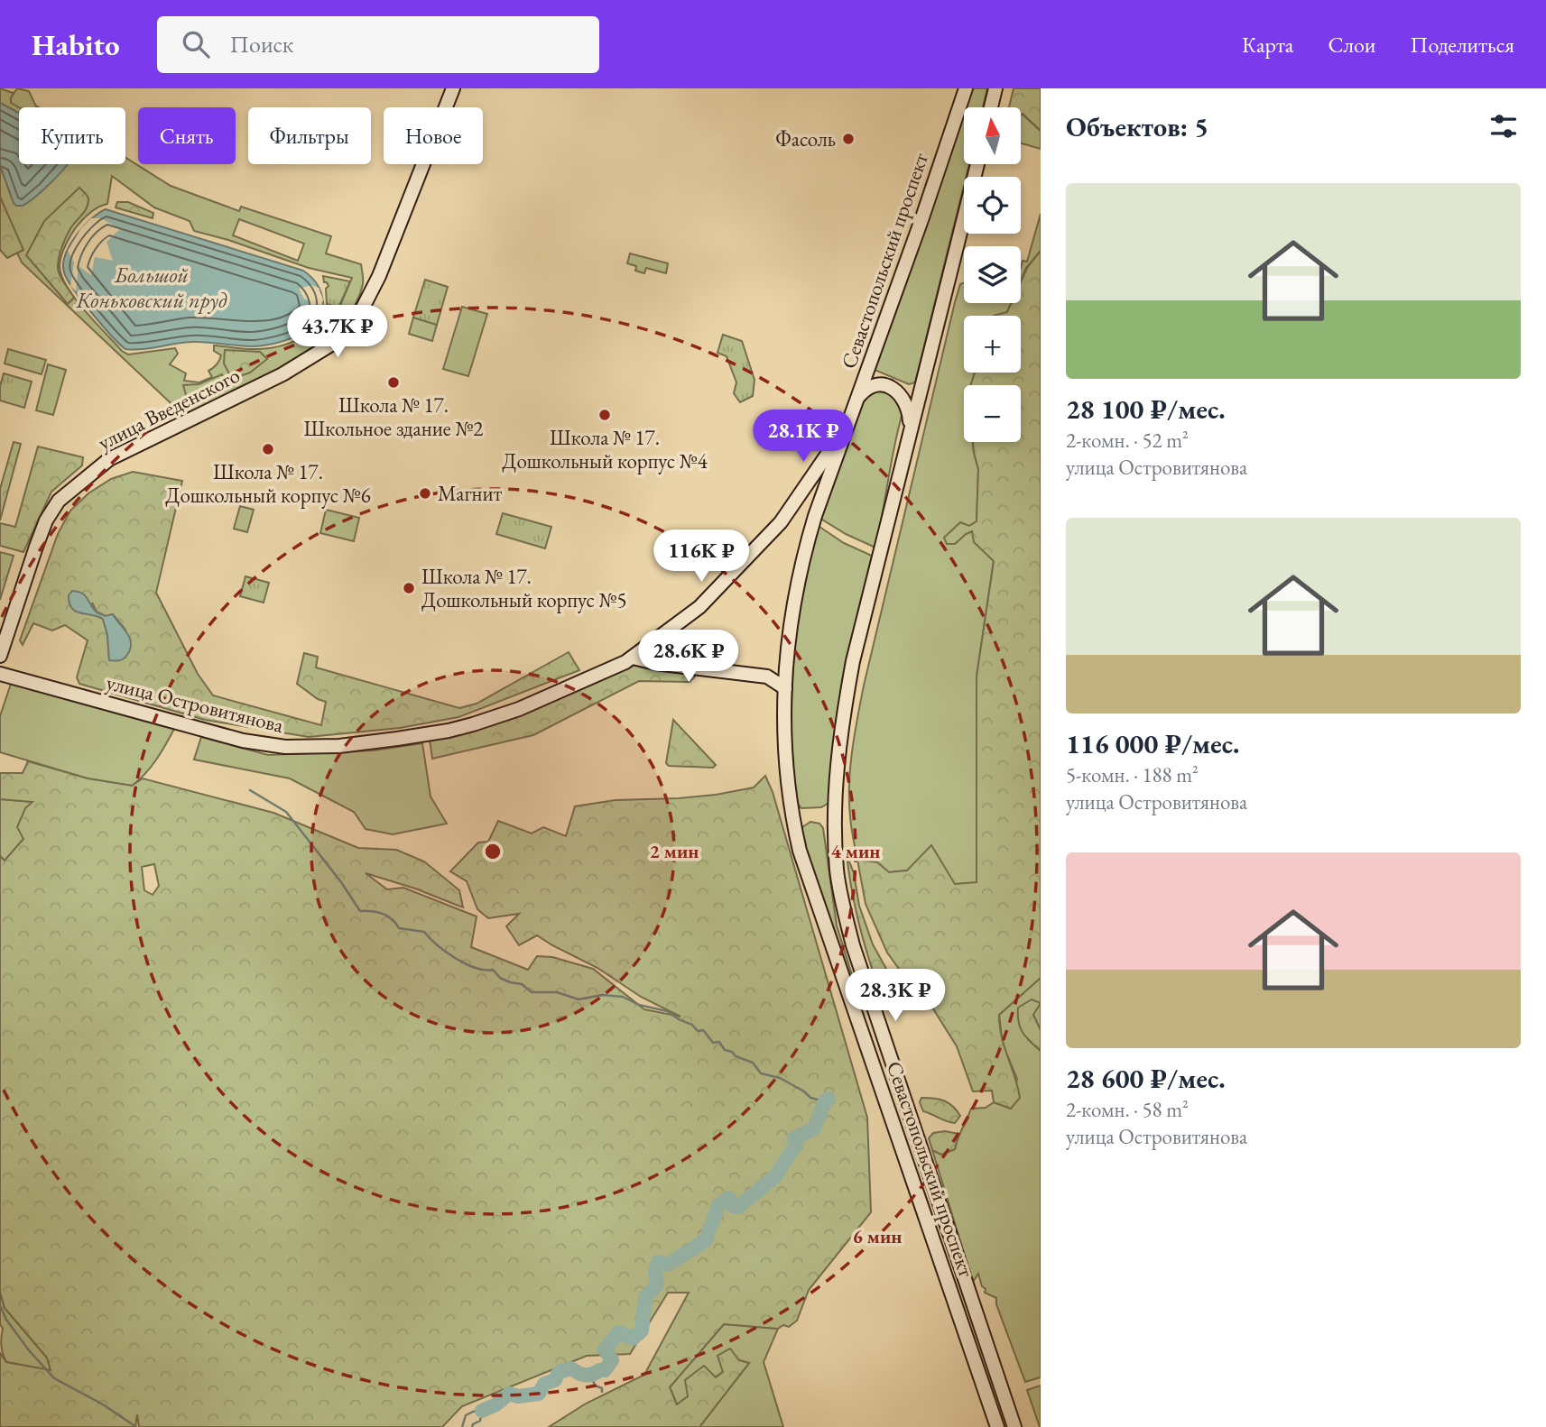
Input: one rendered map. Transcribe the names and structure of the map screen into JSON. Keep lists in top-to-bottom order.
{
  "streets": {
    "main road": ["Севастопольский проспект", "улица Введенского", "улица Островитянова"]
  },
  "crossings": [
    ["Севастопольский проспект", "улица Островитянова"]
  ],
  "water": ["Большой Коньковский пруд"],
  "places": [
    "Фасоль",
    "Школа № 17. Школьное здание №2",
    "Школа № 17. Дошкольный корпус №4",
    "Школа № 17. Дошкольный корпус №6",
    "Магнит",
    "Школа № 17. Дошкольный корпус №5"
  ],
  "north": "top",
  "page": {
    "header": "Habito",
    "search": "Поиск",
    "nav": ["Карта", "Слои", "Поделиться"],
    "heading": "Объектов: 5",
    "map_buttons": ["+", "−"],
    "chip": [
      "Купить",
      "Снять",
      "Фильтры",
      "Новое"
    ],
    "list": [
      {
        "name": "28 100 ₽/мес.",
        "note": "2-комн. · 52 m² · улица Островитянова"
      },
      {
        "name": "116 000 ₽/мес.",
        "note": "5-комн. · 188 m² · улица Островитянова"
      },
      {
        "name": "28 600 ₽/мес.",
        "note": "2-комн. · 58 m² · улица Островитянова"
      }
    ],
    "price": [
      "43.7K ₽",
      "28.1K ₽",
      "116K ₽",
      "28.6K ₽",
      "28.3K ₽"
    ]
  },
  "rings": ["2 мин", "4 мин", "6 мин"]
}
